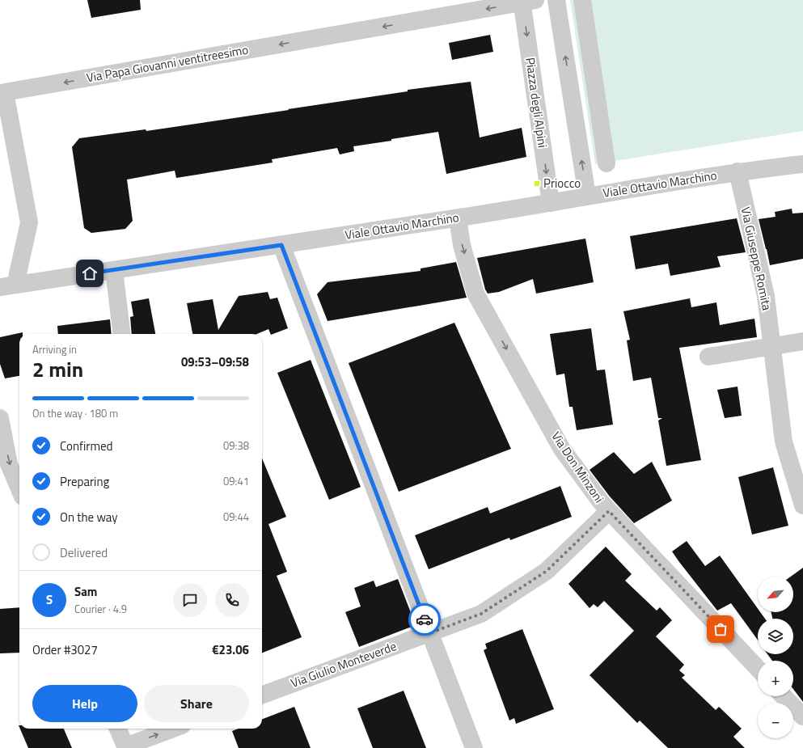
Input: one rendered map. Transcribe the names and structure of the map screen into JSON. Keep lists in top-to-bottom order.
{
  "streets": {
    "street": [
      "Via Papa Giovanni ventitreesimo",
      "Piazza degli Alpini",
      "Viale Ottavio Marchino",
      "Via Giuseppe Romita",
      "Via Don Minzoni",
      "Via Giulio Monteverde"
    ]
  },
  "crossings": [
    ["Via Papa Giovanni ventitreesimo", "Piazza degli Alpini"],
    ["Via Papa Giovanni ventitreesimo", "Viale Ottavio Marchino"],
    ["Piazza degli Alpini", "Viale Ottavio Marchino"],
    ["Viale Ottavio Marchino", "Via Giuseppe Romita"],
    ["Viale Ottavio Marchino", "Via Don Minzoni"],
    ["Via Don Minzoni", "Via Giulio Monteverde"]
  ],
  "one_way": ["Via Papa Giovanni ventitreesimo", "Via Don Minzoni"],
  "places": {
    "transit": ["Priocco"]
  },
  "north": "bottom left",
  "page": {
    "heading": ["2 min", "Arriving in", "09:53–09:58"],
    "panel": [
      "Sam",
      "Courier · 4.9",
      "Order #3027",
      "€23.06"
    ],
    "bar": "On the way · 180 m",
    "list": [
      ["Confirmed", "09:38"],
      ["Preparing", "09:41"],
      ["On the way", "09:44"],
      "Delivered"
    ],
    "map_buttons": ["+", "−"],
    "round": "S",
    "buttons": ["Help", "Share"]
  }
}
